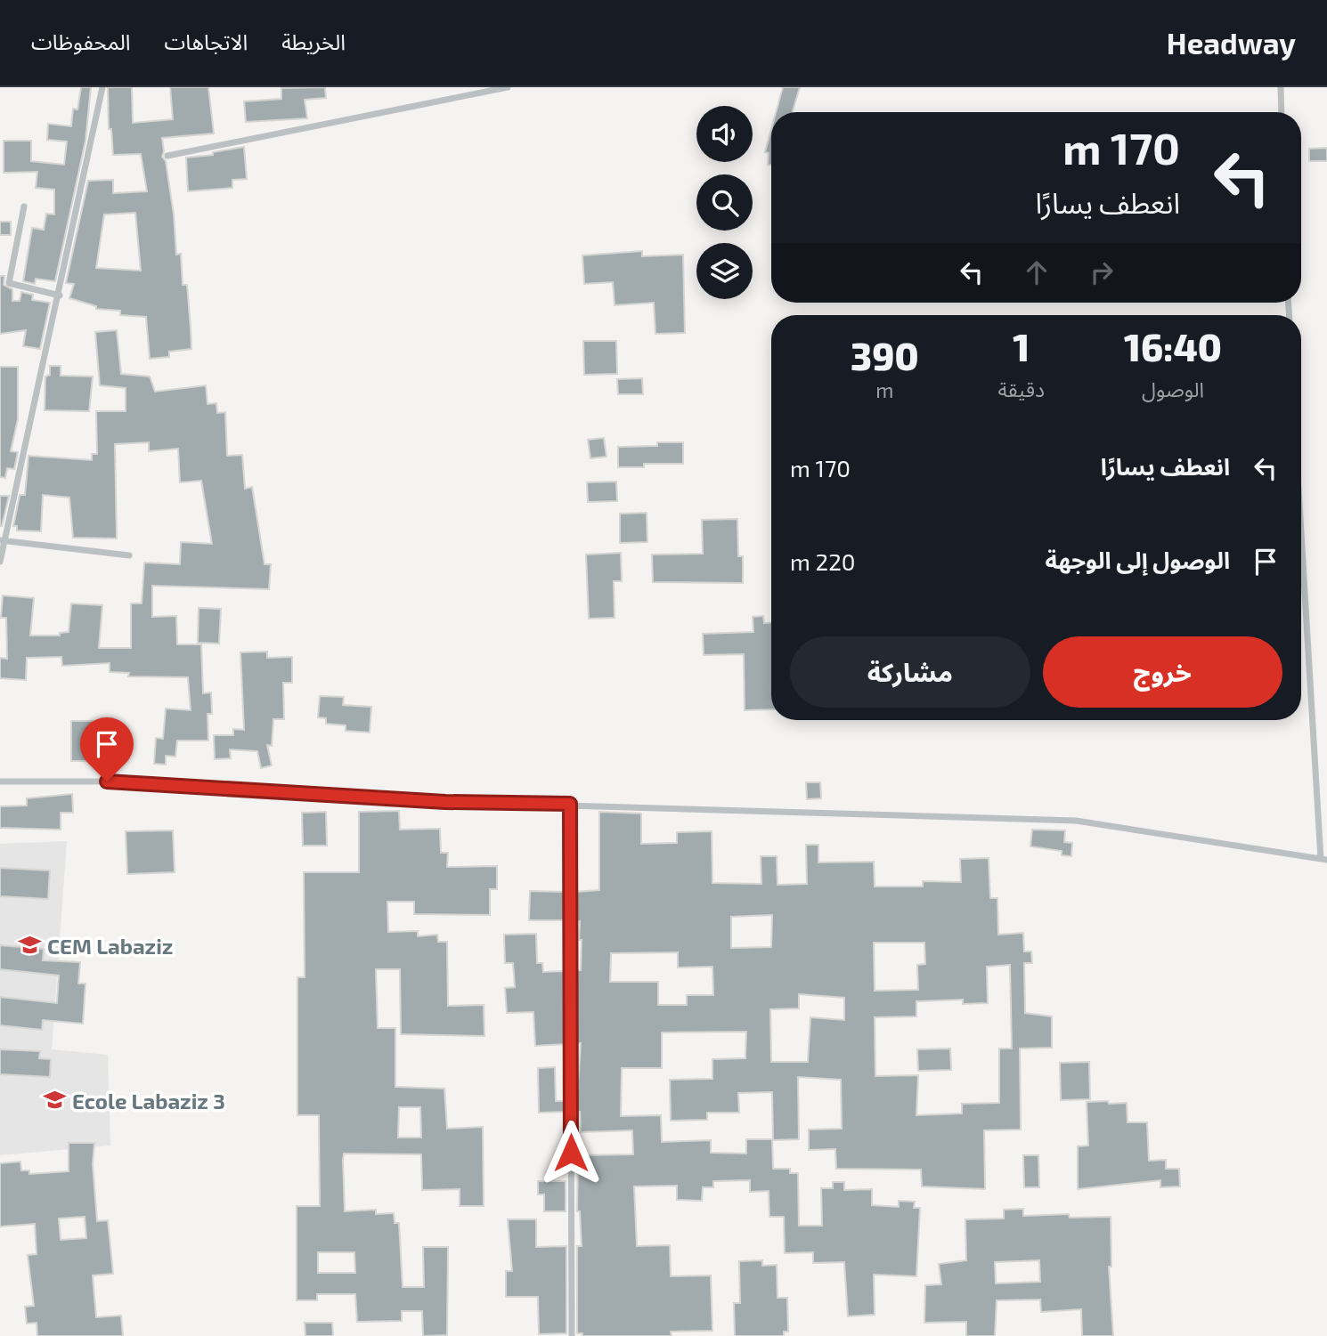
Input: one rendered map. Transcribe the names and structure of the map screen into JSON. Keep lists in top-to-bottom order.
{
  "places": {
    "school or university": ["CEM Labaziz", "Ecole Labaziz 3"]
  },
  "page": {
    "header": "Headway",
    "nav": ["الخريطة", "الاتجاهات", "المحفوظات"],
    "turn": ["170 m", "انعطف يسارًا"],
    "eta": [
      "16:40",
      "الوصول",
      "1",
      "دقيقة",
      "390",
      "m"
    ],
    "list": [
      {
        "name": "انعطف يسارًا",
        "value": "170 m"
      },
      {
        "name": "الوصول إلى الوجهة",
        "value": "220 m"
      }
    ],
    "buttons": ["خروج", "مشاركة"]
  }
}
